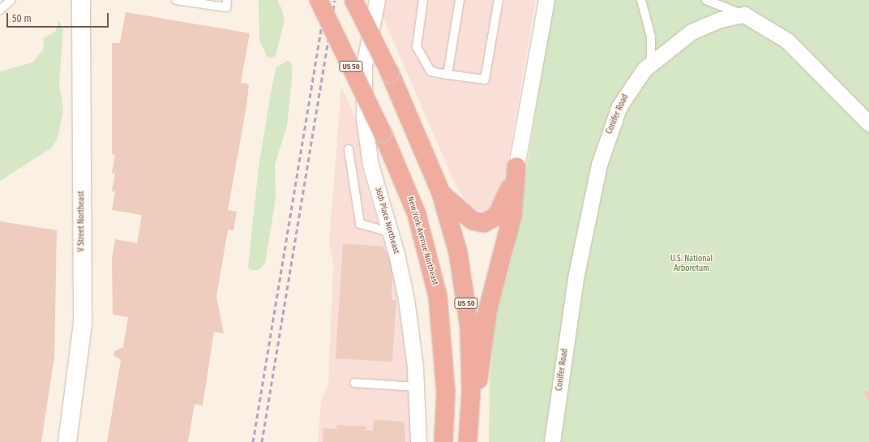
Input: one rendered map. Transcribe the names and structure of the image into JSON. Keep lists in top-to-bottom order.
{
  "streets": {
    "highway": ["US 50", "New York Avenue Northeast"],
    "street": ["Conifer Road", "36th Place Northeast", "V Street Northeast"]
  },
  "parks": ["U.S. National Arboretum"],
  "scale_bar": "50 m"
}
